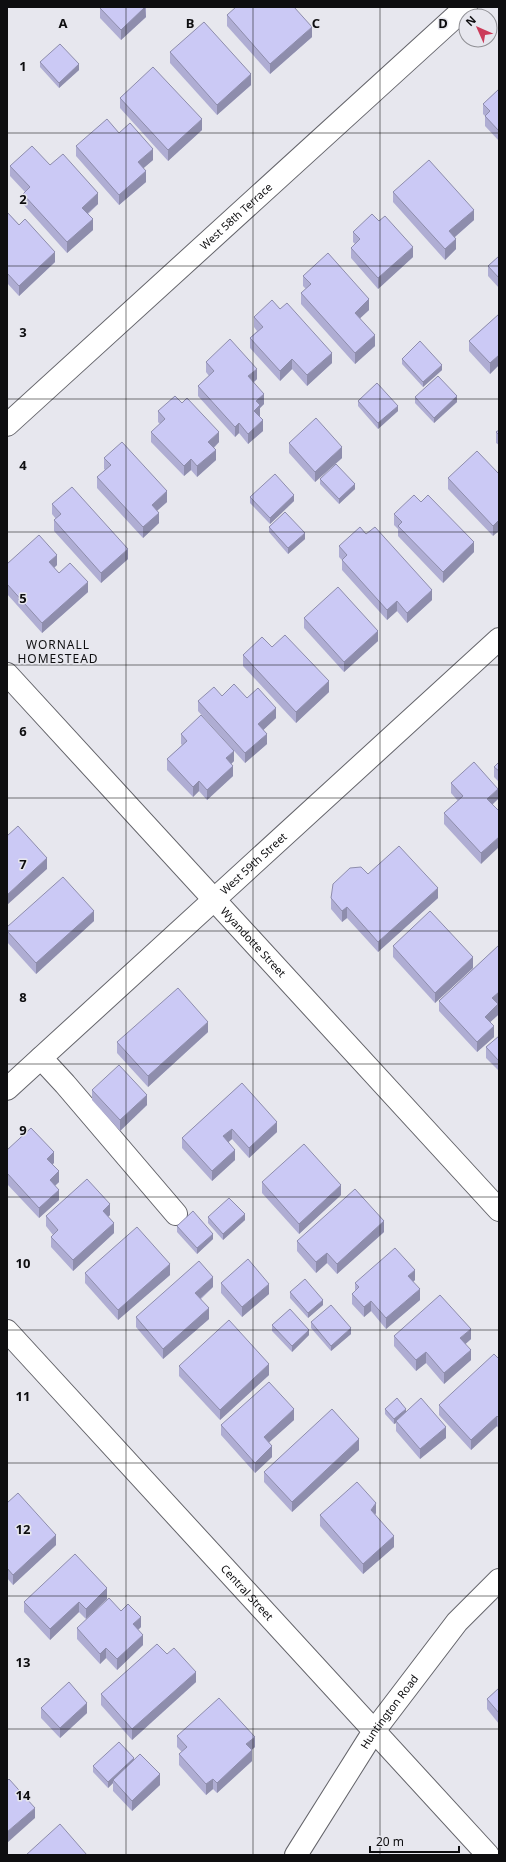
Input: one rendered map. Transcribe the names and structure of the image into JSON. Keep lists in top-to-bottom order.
{
  "streets": {
    "street": [
      "West 58th Terrace",
      "West 59th Street",
      "Wyandotte Street",
      "Central Street",
      "Huntington Road"
    ]
  },
  "crossings": [
    ["West 59th Street", "Wyandotte Street"],
    ["Central Street", "Huntington Road"]
  ],
  "districts": ["WORNALL HOMESTEAD"],
  "scale_bar": "20 m",
  "north": "top left",
  "grid": {
    "columns": [
      "A",
      "B",
      "C",
      "D"
    ],
    "rows": [
      "1",
      "2",
      "3",
      "4",
      "5",
      "6",
      "7",
      "8",
      "9",
      "10",
      "11",
      "12",
      "13",
      "14"
    ]
  }
}
